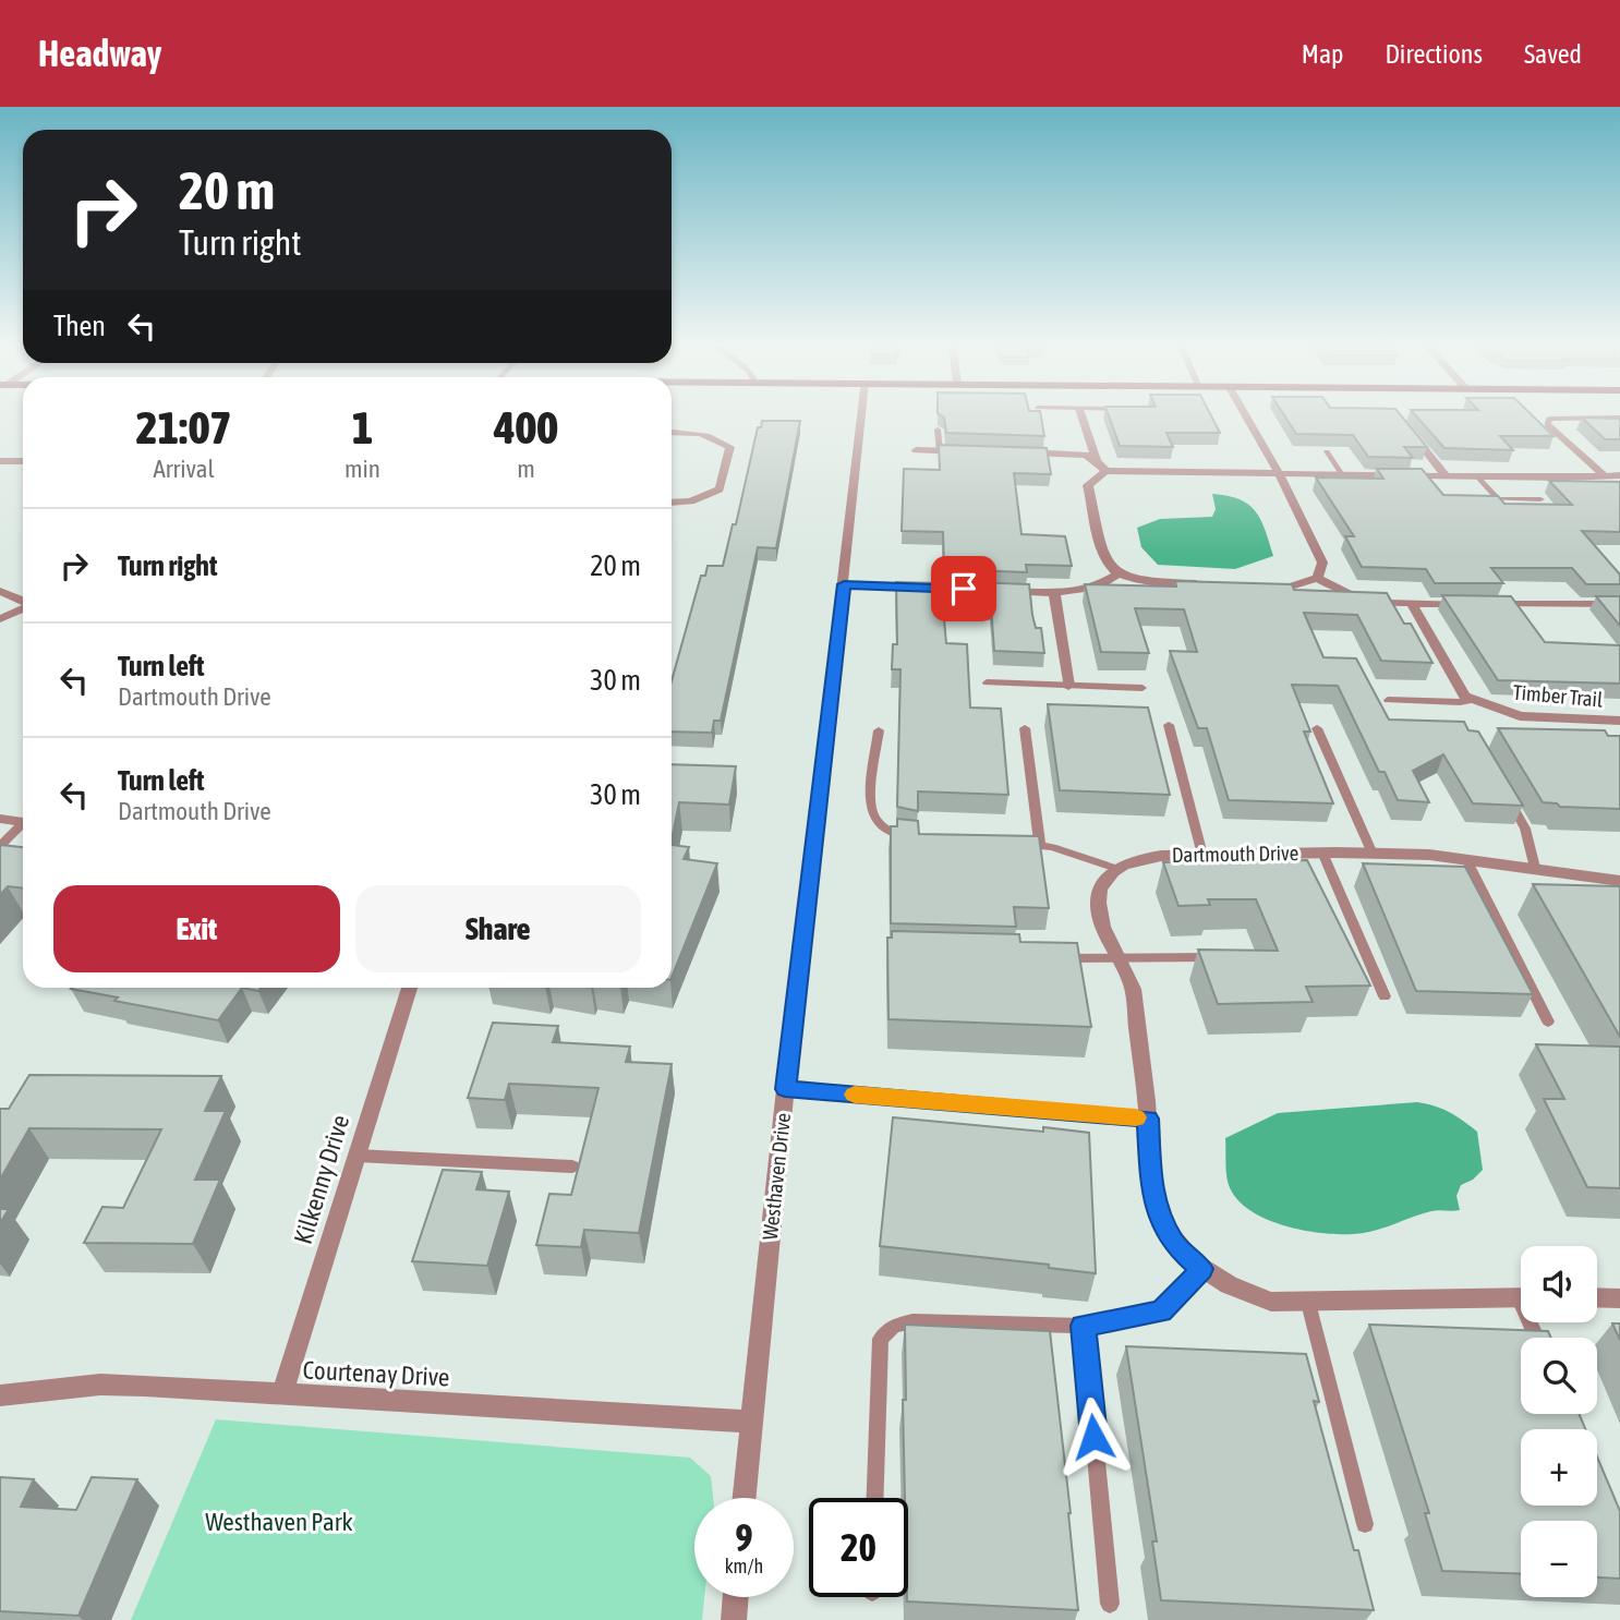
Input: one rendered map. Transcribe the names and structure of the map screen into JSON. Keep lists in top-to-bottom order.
{
  "streets": {
    "street": [
      "Timber Trail",
      "Dartmouth Drive",
      "Westhaven Drive",
      "Kilkenny Drive",
      "Courtenay Drive"
    ]
  },
  "crossings": [
    ["Westhaven Drive", "Courtenay Drive"],
    ["Kilkenny Drive", "Courtenay Drive"]
  ],
  "parks": ["Westhaven Park"],
  "page": {
    "header": "Headway",
    "nav": ["Map", "Directions", "Saved"],
    "turn": ["20 m", "Turn right"],
    "then": "Then",
    "eta": [
      "21:07",
      "Arrival",
      "1",
      "min",
      "400",
      "m"
    ],
    "list": [
      {
        "name": "Turn right",
        "value": "20 m"
      },
      {
        "name": "Turn left",
        "note": "Dartmouth Drive",
        "value": "30 m"
      },
      {
        "name": "Turn left",
        "note": "Dartmouth Drive",
        "value": "30 m"
      }
    ],
    "buttons": ["Exit", "Share"],
    "map_buttons": ["+", "−"],
    "speed": "9 km/h",
    "limit": "20"
  }
}
